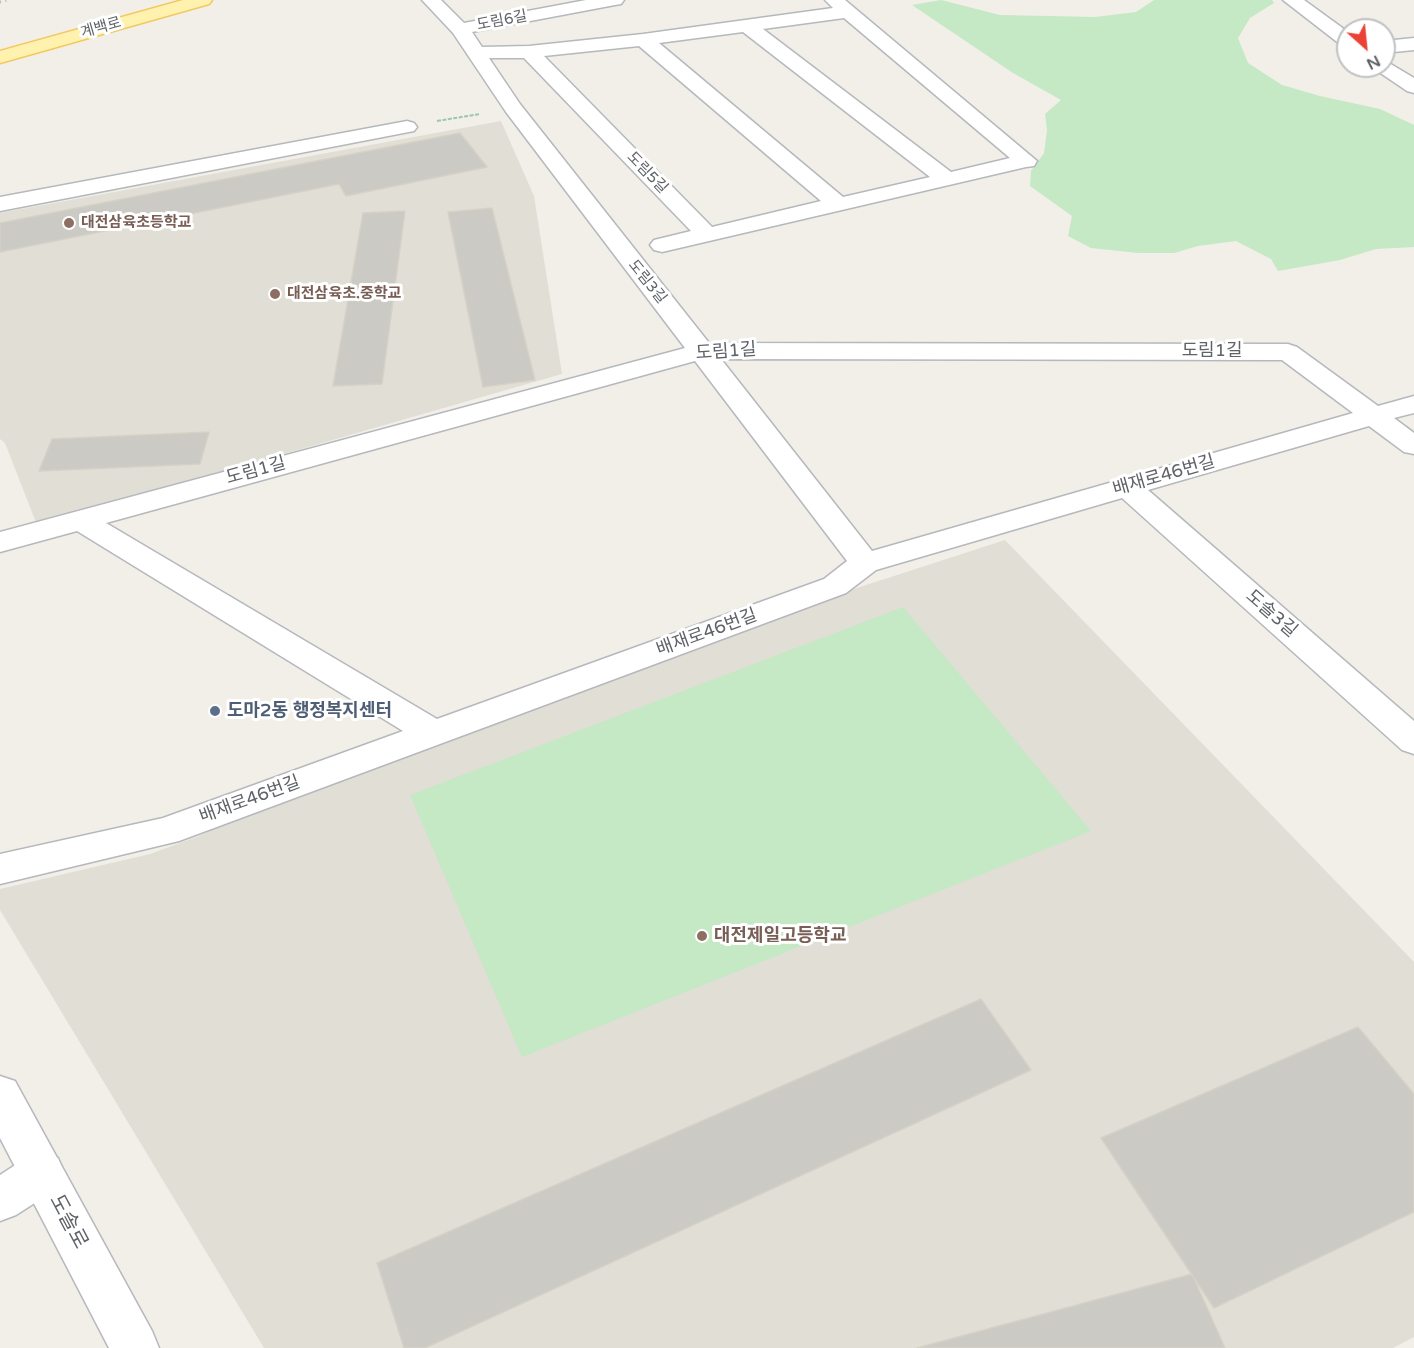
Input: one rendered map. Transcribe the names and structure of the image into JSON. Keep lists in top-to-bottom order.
{
  "streets": {
    "main road": ["계백로"],
    "street": [
      "도림6길",
      "도림5길",
      "도림3길",
      "도림1길",
      "배재로46번길",
      "도솔3길",
      "도솔로"
    ]
  },
  "crossings": [
    ["도림6길", "도림3길"],
    ["도림3길", "도림1길"],
    ["도림3길", "배재로46번길"],
    ["도림1길", "배재로46번길"],
    ["배재로46번길", "도솔3길"]
  ],
  "places": [
    "대전삼육초등학교",
    "대전삼육초.중학교",
    "도마2동 행정복지센터",
    "대전제일고등학교"
  ],
  "north": "bottom right"
}
